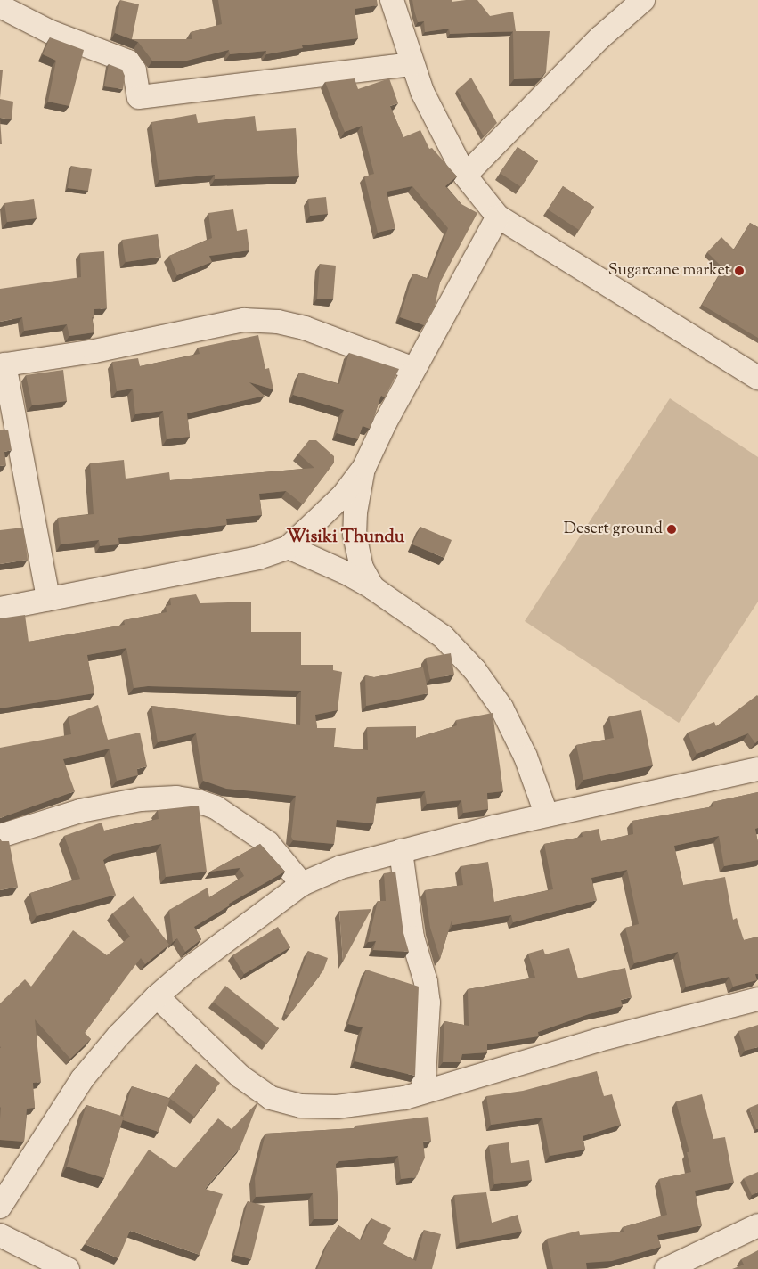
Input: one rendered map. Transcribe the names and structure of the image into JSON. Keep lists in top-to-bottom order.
{
  "districts": ["Wisiki Thundu"],
  "places": ["Sugarcane market", "Desert ground"]
}
